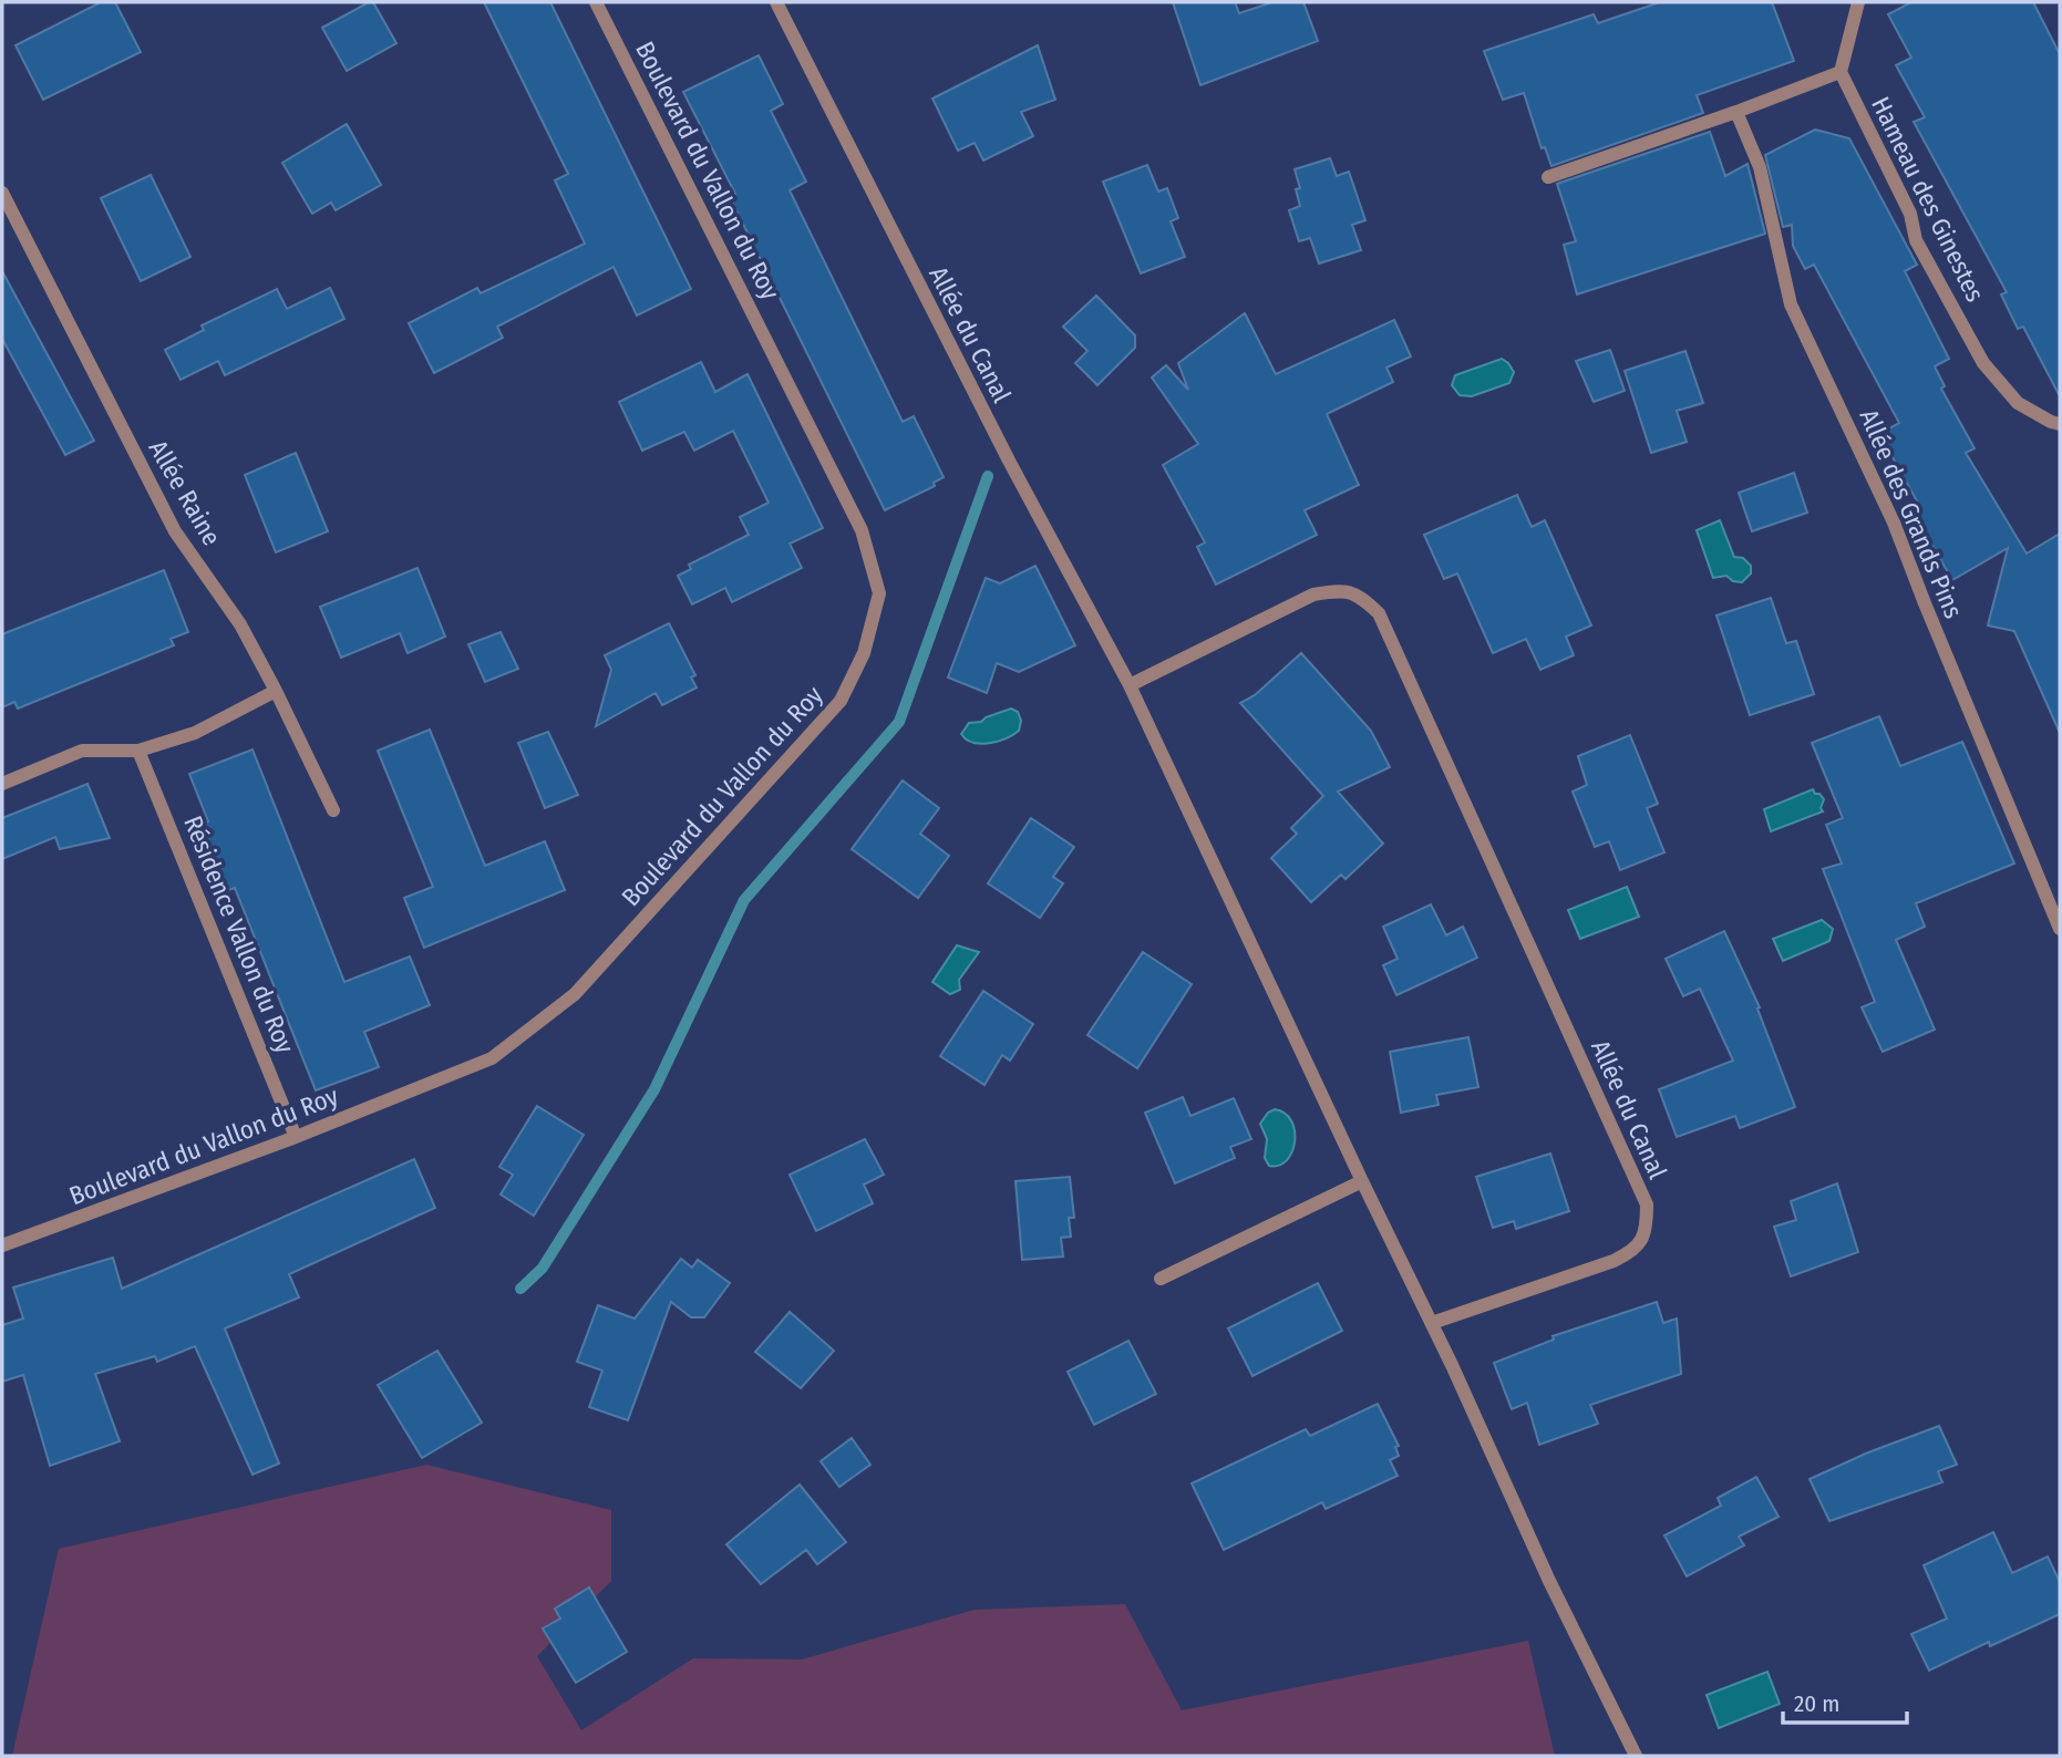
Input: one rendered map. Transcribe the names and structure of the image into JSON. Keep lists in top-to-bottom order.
{
  "streets": {
    "street": [
      "Boulevard du Vallon du Roy",
      "Hameau des Ginestes",
      "Allée du Canal",
      "Allée Raine",
      "Allée des Grands Pins",
      "Résidence Vallon du Roy"
    ]
  },
  "crossings": [
    ["Boulevard du Vallon du Roy", "Résidence Vallon du Roy"]
  ],
  "scale_bar": "20 m"
}
